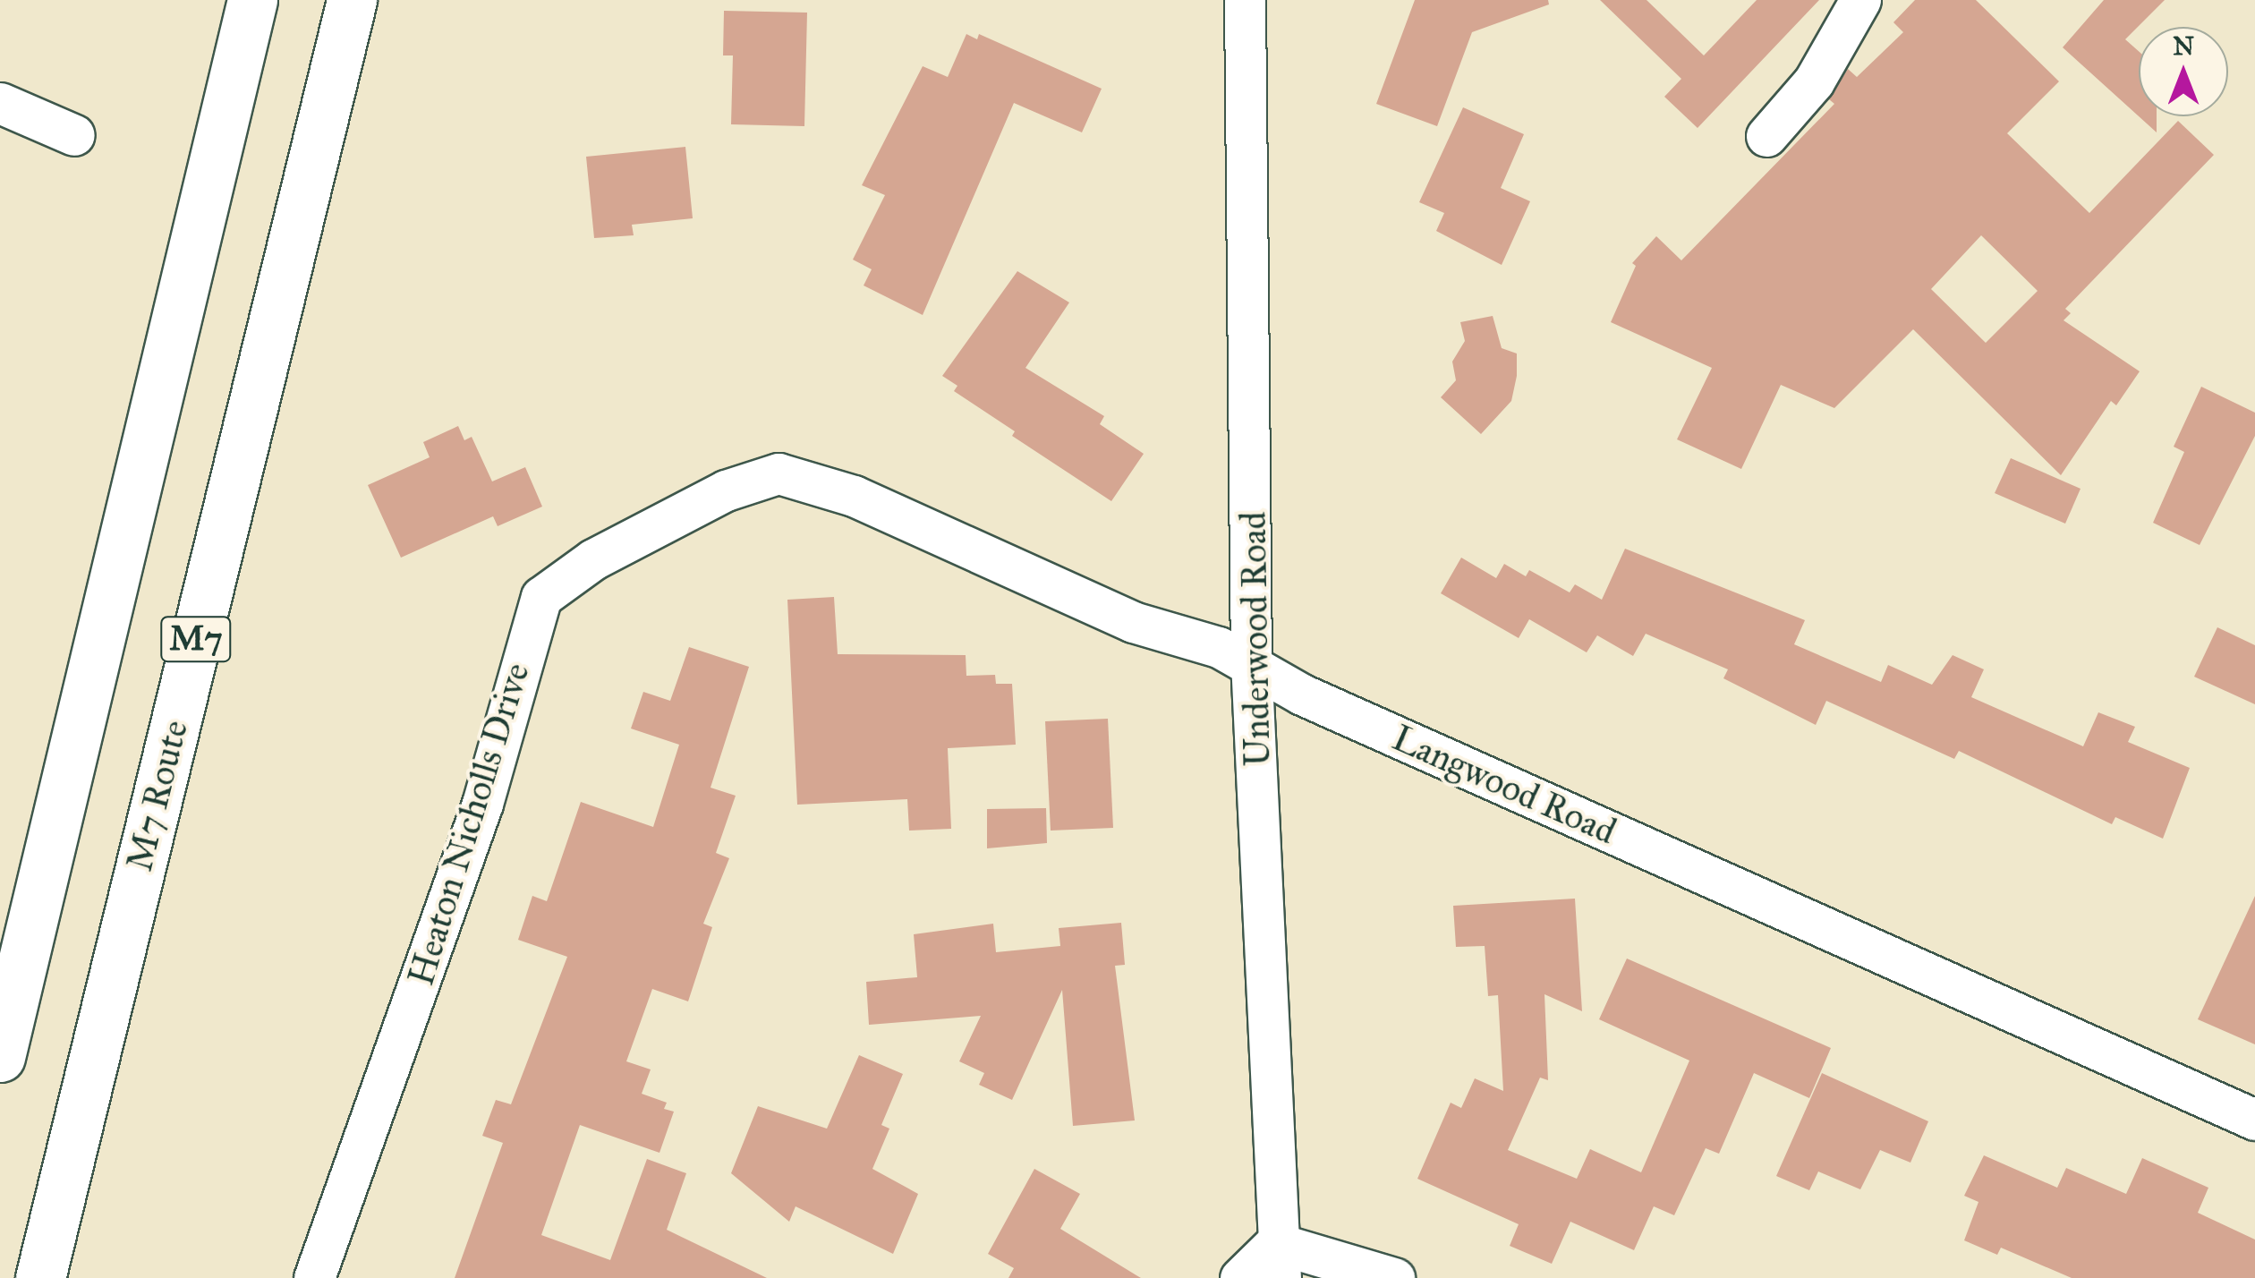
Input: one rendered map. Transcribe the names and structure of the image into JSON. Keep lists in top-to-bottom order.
{
  "streets": {
    "highway": ["M7", "M7 Route"],
    "street": ["Underwood Road", "Langwood Road", "Heaton Nicholls Drive"]
  },
  "crossings": [
    ["Underwood Road", "Langwood Road"],
    ["Langwood Road", "Heaton Nicholls Drive"]
  ],
  "north": "top"
}
